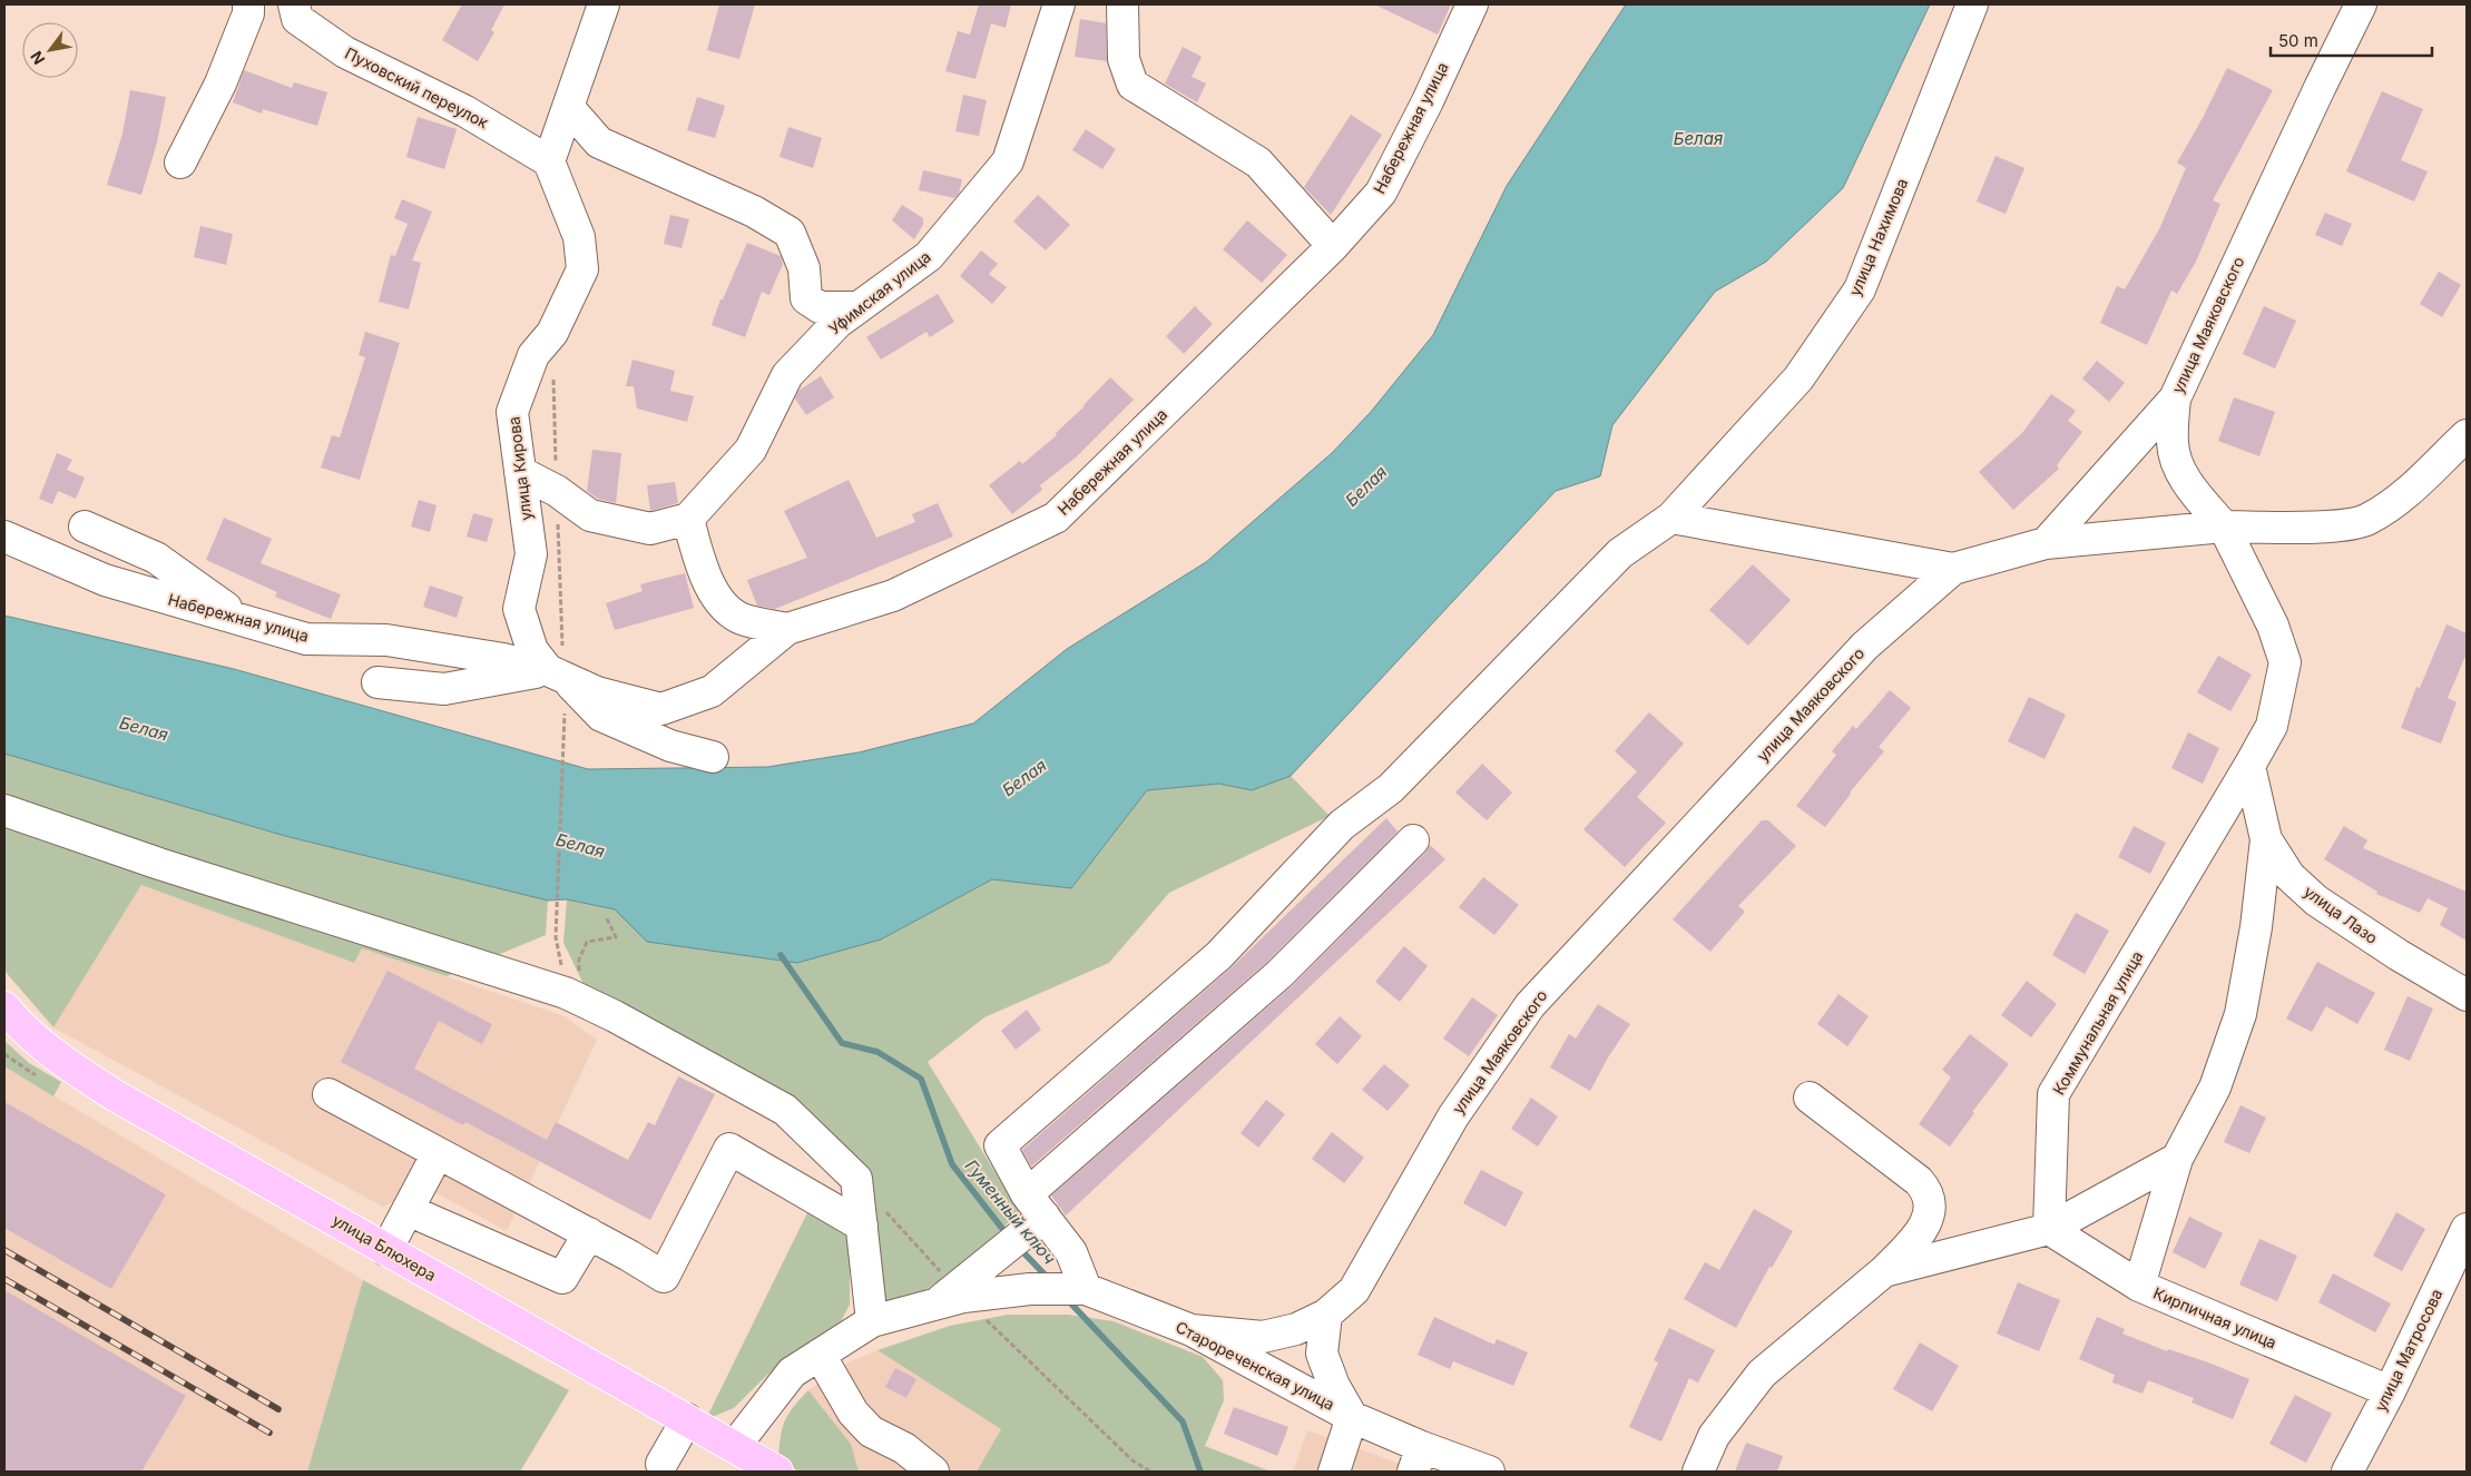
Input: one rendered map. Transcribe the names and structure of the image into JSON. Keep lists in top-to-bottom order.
{
  "streets": {
    "main road": ["улица Блюхера"],
    "street": [
      "Пуховский переулок",
      "Набережная улица",
      "улица Нахимова",
      "Уфимская улица",
      "улица Маяковского",
      "улица Кирова",
      "улица Лазо",
      "Коммунальная улица",
      "Кирпичная улица",
      "улица Матросова",
      "Старореченская улица"
    ]
  },
  "crossings": [
    ["Пуховский переулок", "улица Кирова"],
    ["Набережная улица", "улица Кирова"],
    ["улица Маяковского", "Коммунальная улица"],
    ["улица Маяковского", "Старореченская улица"],
    ["улица Лазо", "Коммунальная улица"],
    ["Коммунальная улица", "Кирпичная улица"],
    ["улица Блюхера", "Старореченская улица"],
    ["Кирпичная улица", "улица Матросова"]
  ],
  "water": ["Белая", "Гуменный ключ"],
  "scale_bar": "50 m",
  "north": "bottom left"
}
